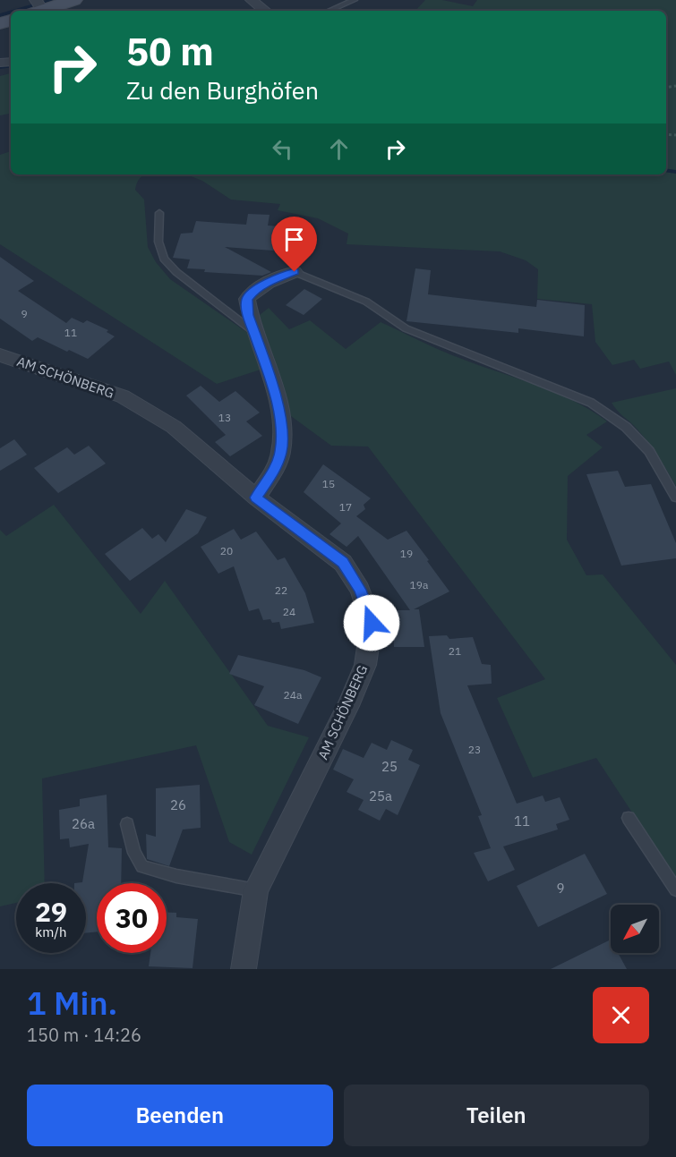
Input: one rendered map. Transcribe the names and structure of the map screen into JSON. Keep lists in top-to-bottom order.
{
  "streets": {
    "street": ["AM SCHÖNBERG"]
  },
  "house_numbers": [
    "9",
    "11",
    "13",
    "15",
    "17",
    "20",
    "19",
    "19a",
    "22",
    "24",
    "21",
    "24a",
    "23",
    "25",
    "25a",
    "26",
    "11",
    "26a",
    "9"
  ],
  "north": "bottom left",
  "page": {
    "turn": ["50 m", "Zu den Burghöfen"],
    "speed": "29 km/h",
    "limit": "30",
    "heading": ["1 Min.", "150 m · 14:26"],
    "buttons": ["Beenden", "Teilen"]
  }
}
